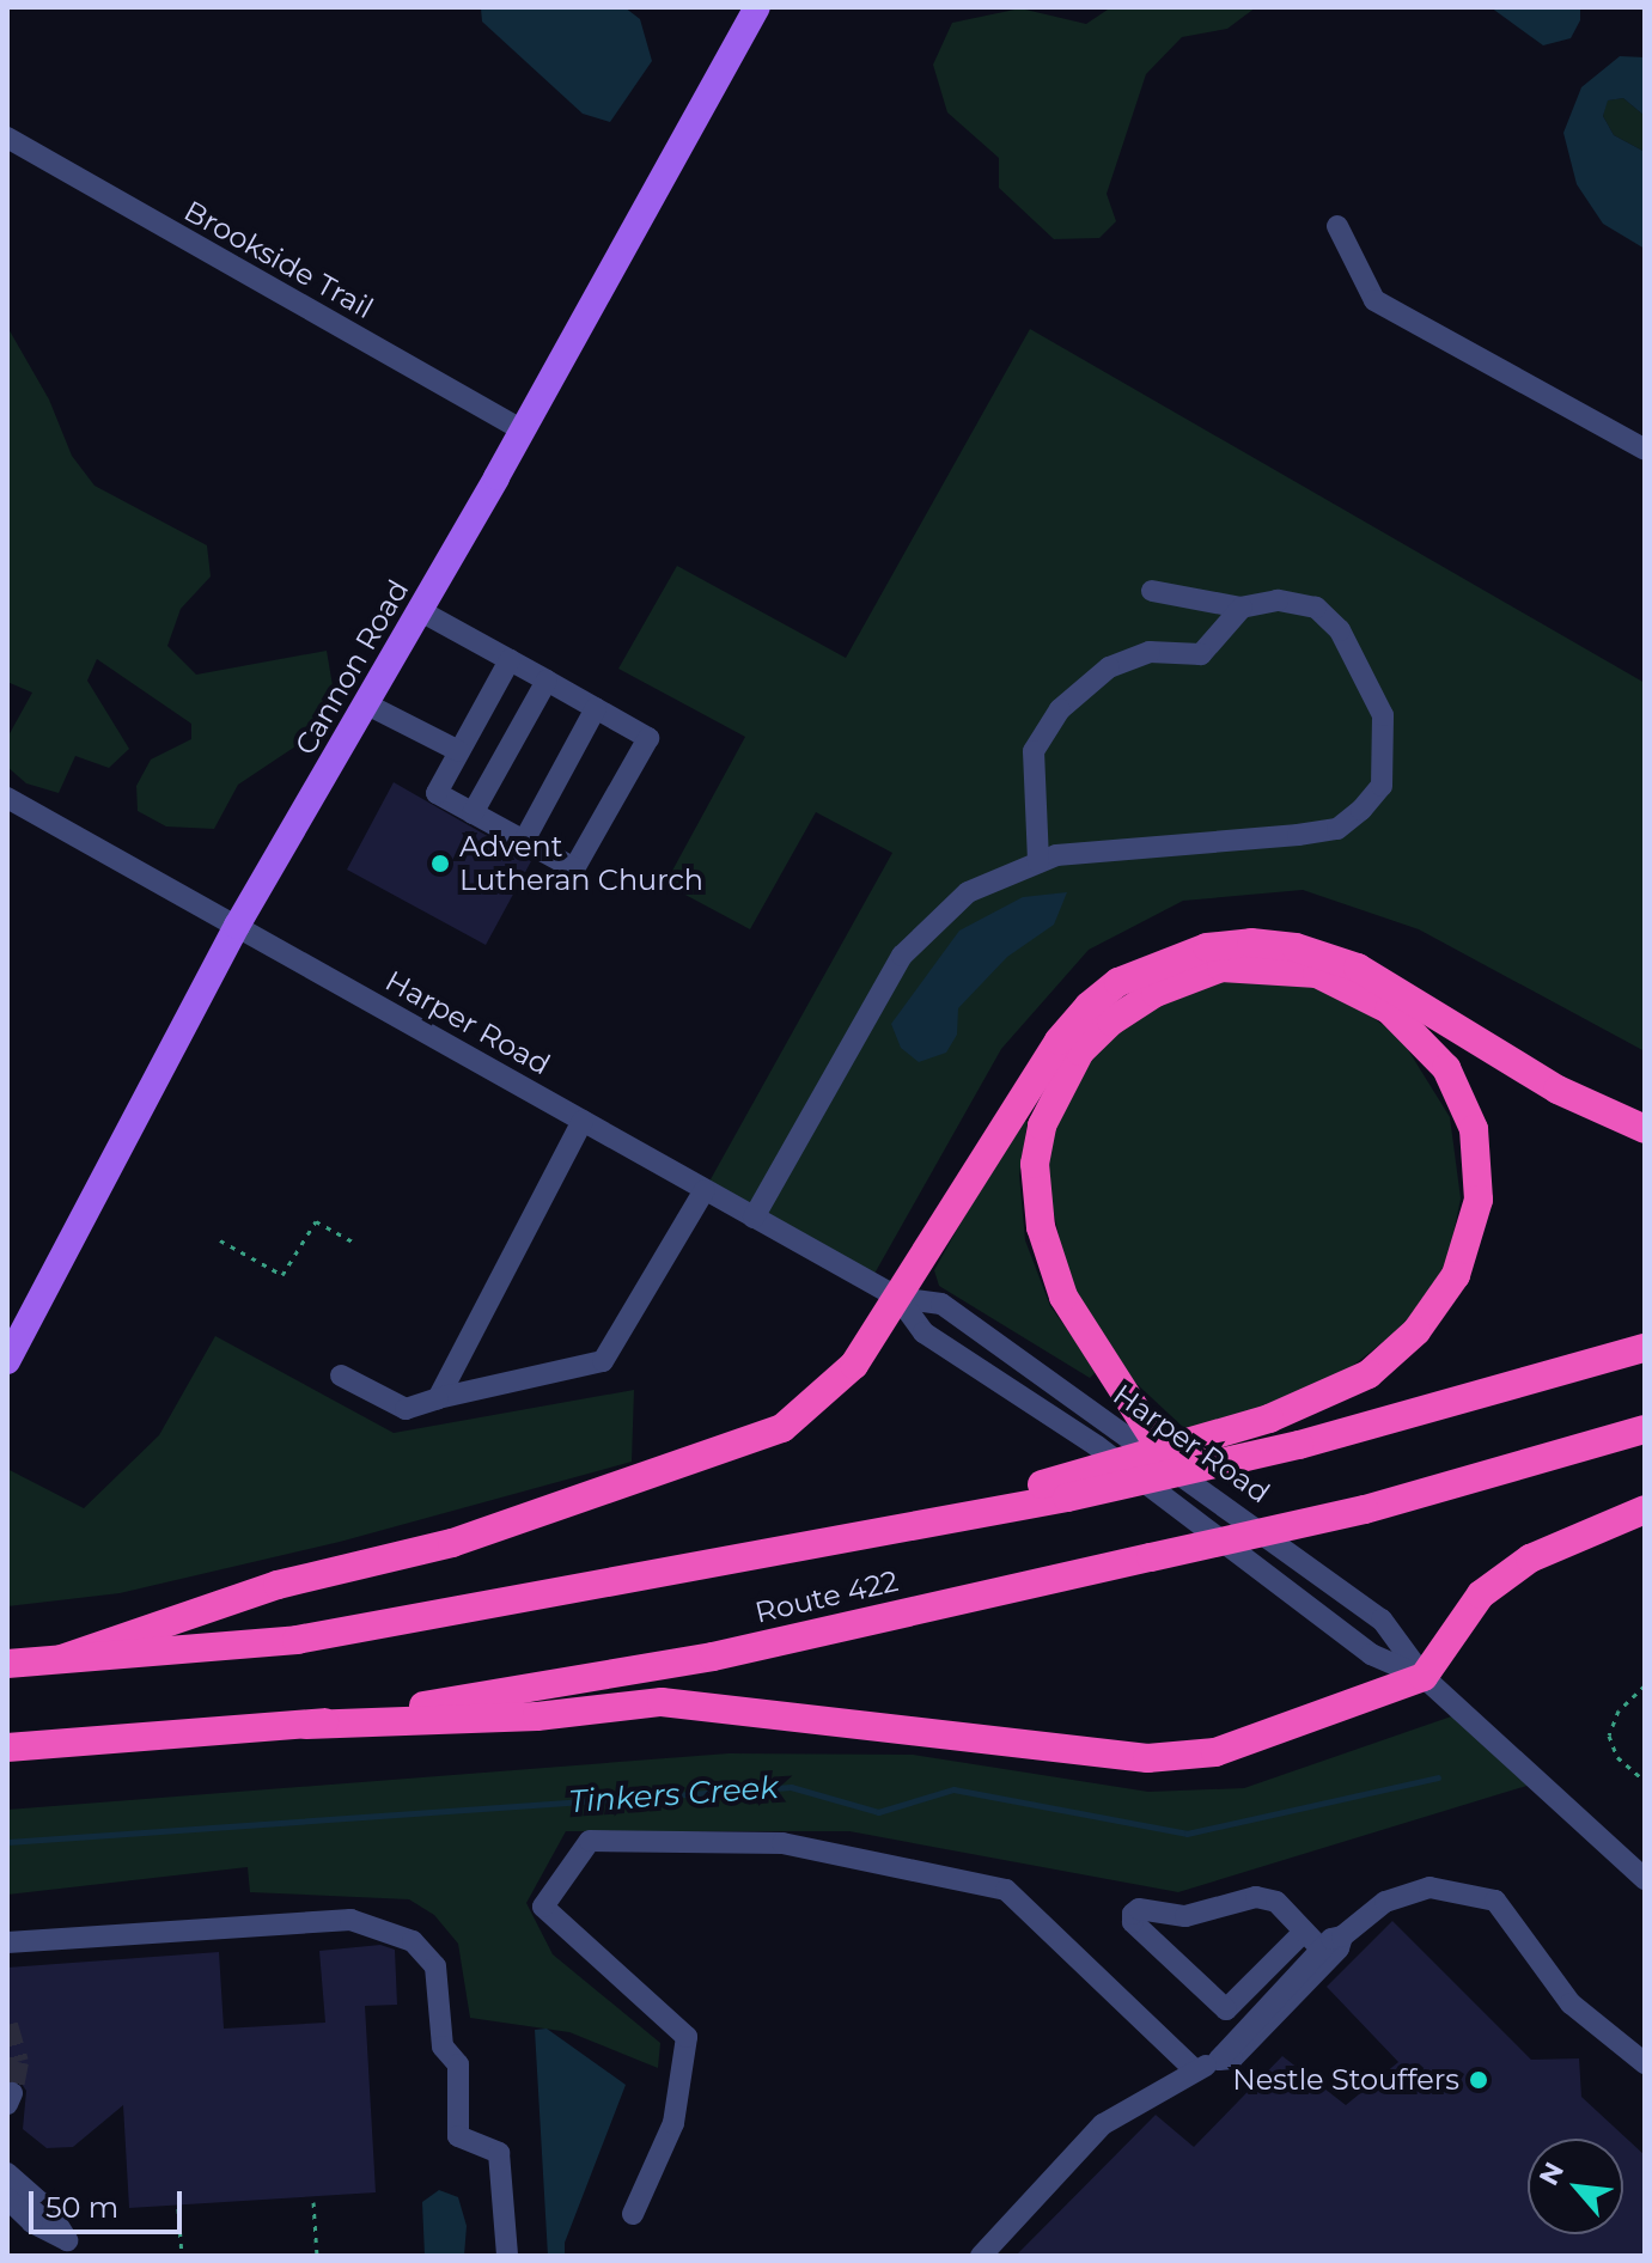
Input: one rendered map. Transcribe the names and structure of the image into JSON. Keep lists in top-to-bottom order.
{
  "streets": {
    "highway": ["Route 422"],
    "main road": ["Cannon Road"],
    "street": ["Brookside Trail", "Harper Road"]
  },
  "crossings": [
    ["Brookside Trail", "Cannon Road"],
    ["Cannon Road", "Harper Road"]
  ],
  "water": ["Tinkers Creek"],
  "places": ["Advent Lutheran Church", "Nestle Stouffers"],
  "scale_bar": "50 m",
  "north": "top left"
}
